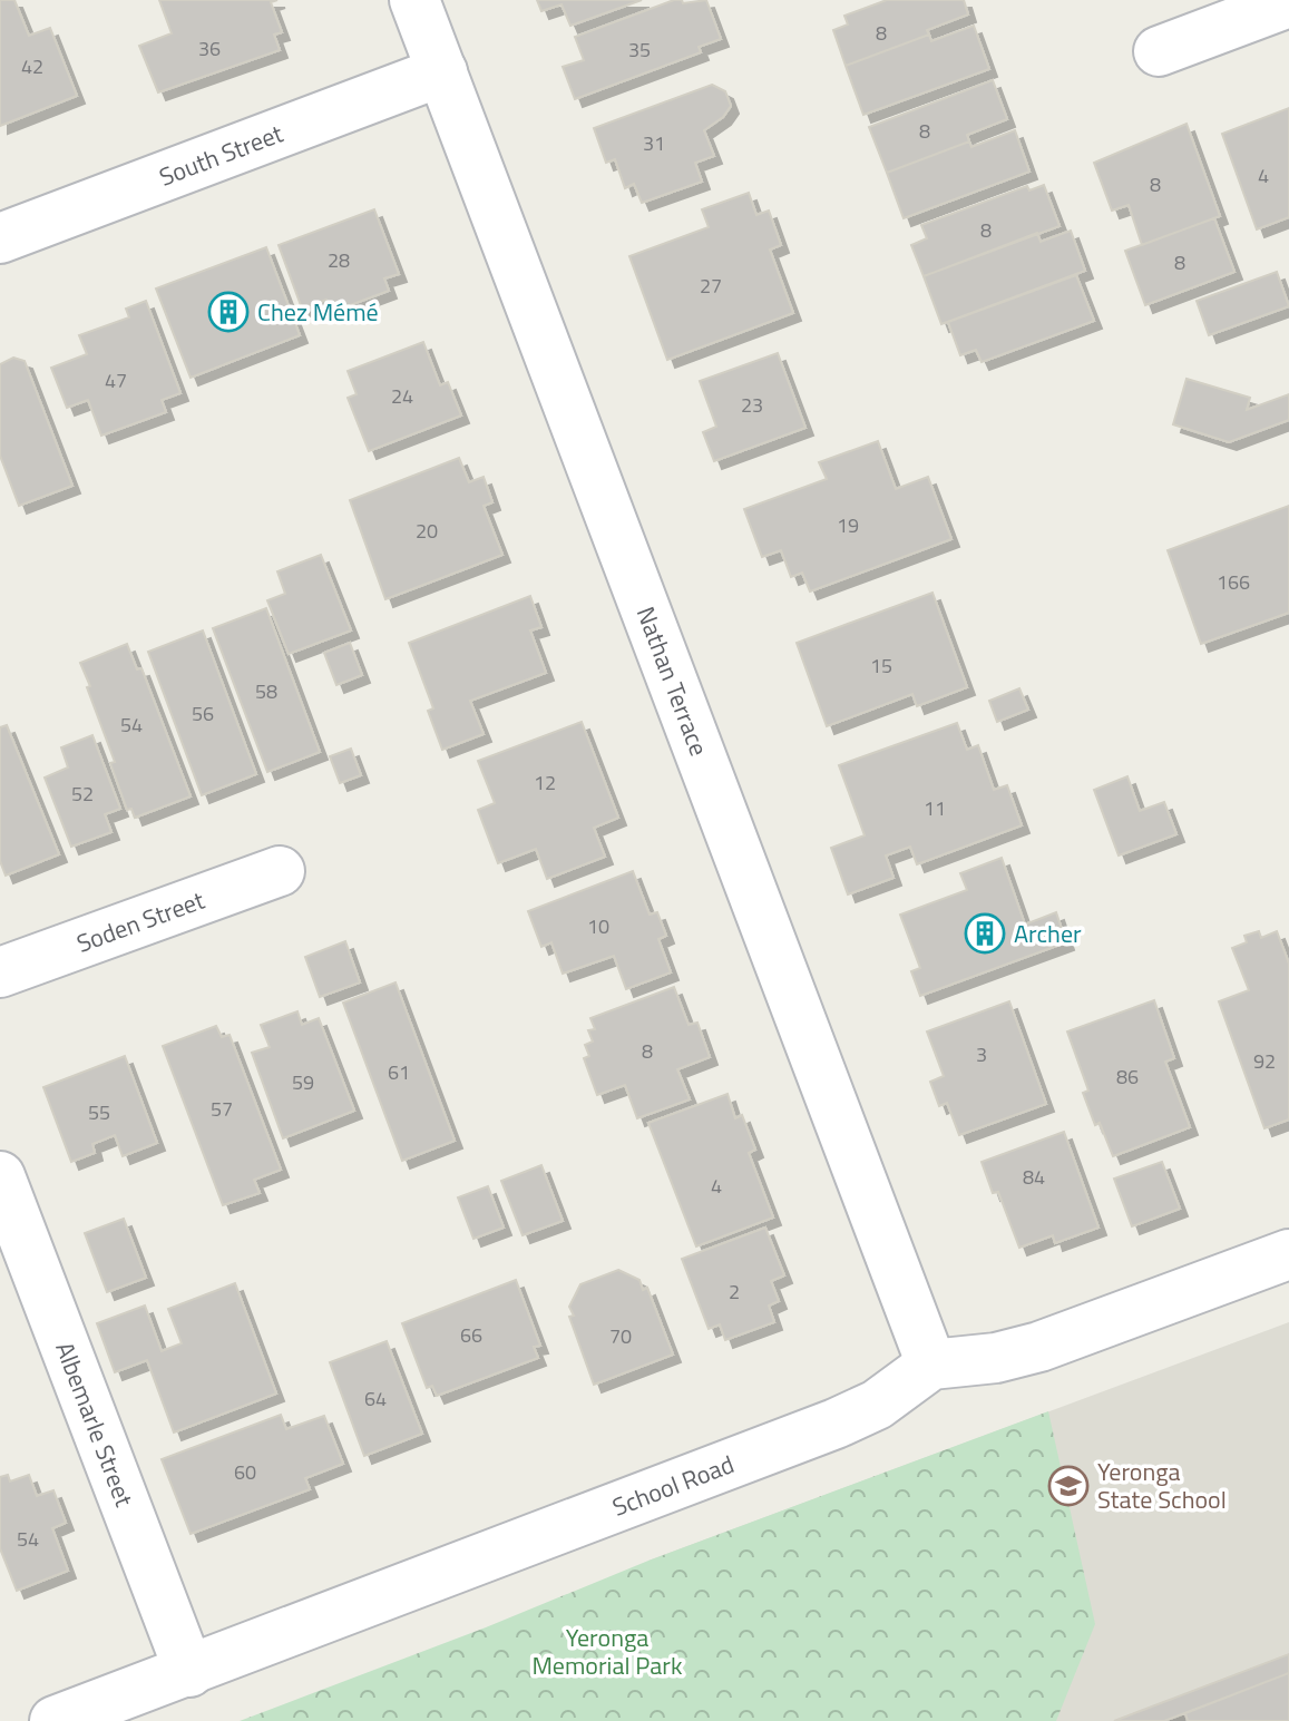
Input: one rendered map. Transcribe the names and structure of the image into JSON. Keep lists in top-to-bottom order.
{
  "streets": {
    "street": [
      "South Street",
      "Nathan Terrace",
      "Soden Street",
      "Albemarle Street",
      "School Road"
    ]
  },
  "crossings": [
    ["South Street", "Nathan Terrace"],
    ["Nathan Terrace", "School Road"],
    ["Albemarle Street", "School Road"]
  ],
  "parks": ["Yeronga Memorial Park"],
  "places": {
    "building": ["Chez Mémé", "Archer"],
    "school or university": ["Yeronga State School"]
  },
  "house_numbers": [
    "8",
    "36",
    "35",
    "42",
    "8",
    "31",
    "4",
    "8",
    "8",
    "28",
    "8",
    "27",
    "47",
    "24",
    "23",
    "19",
    "20",
    "166",
    "15",
    "58",
    "56",
    "54",
    "12",
    "52",
    "11",
    "10",
    "8",
    "3",
    "92",
    "61",
    "86",
    "59",
    "57",
    "55",
    "84",
    "4",
    "2",
    "66",
    "70",
    "64",
    "60",
    "54"
  ]
}
